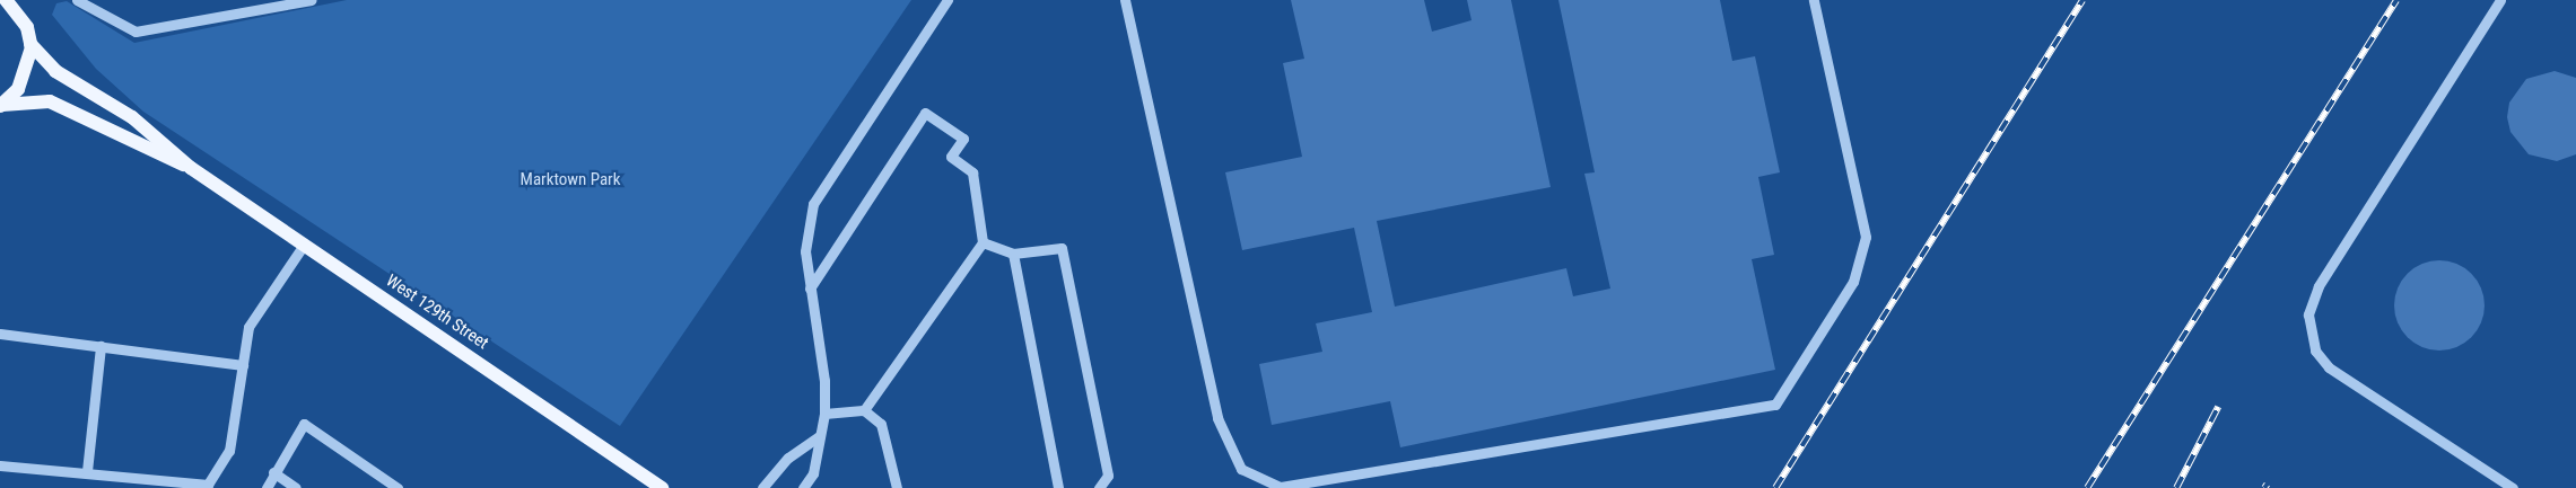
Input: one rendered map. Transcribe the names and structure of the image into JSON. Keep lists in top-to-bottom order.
{
  "streets": {
    "main road": ["West 129th Street"]
  },
  "parks": ["Marktown Park"]
}
